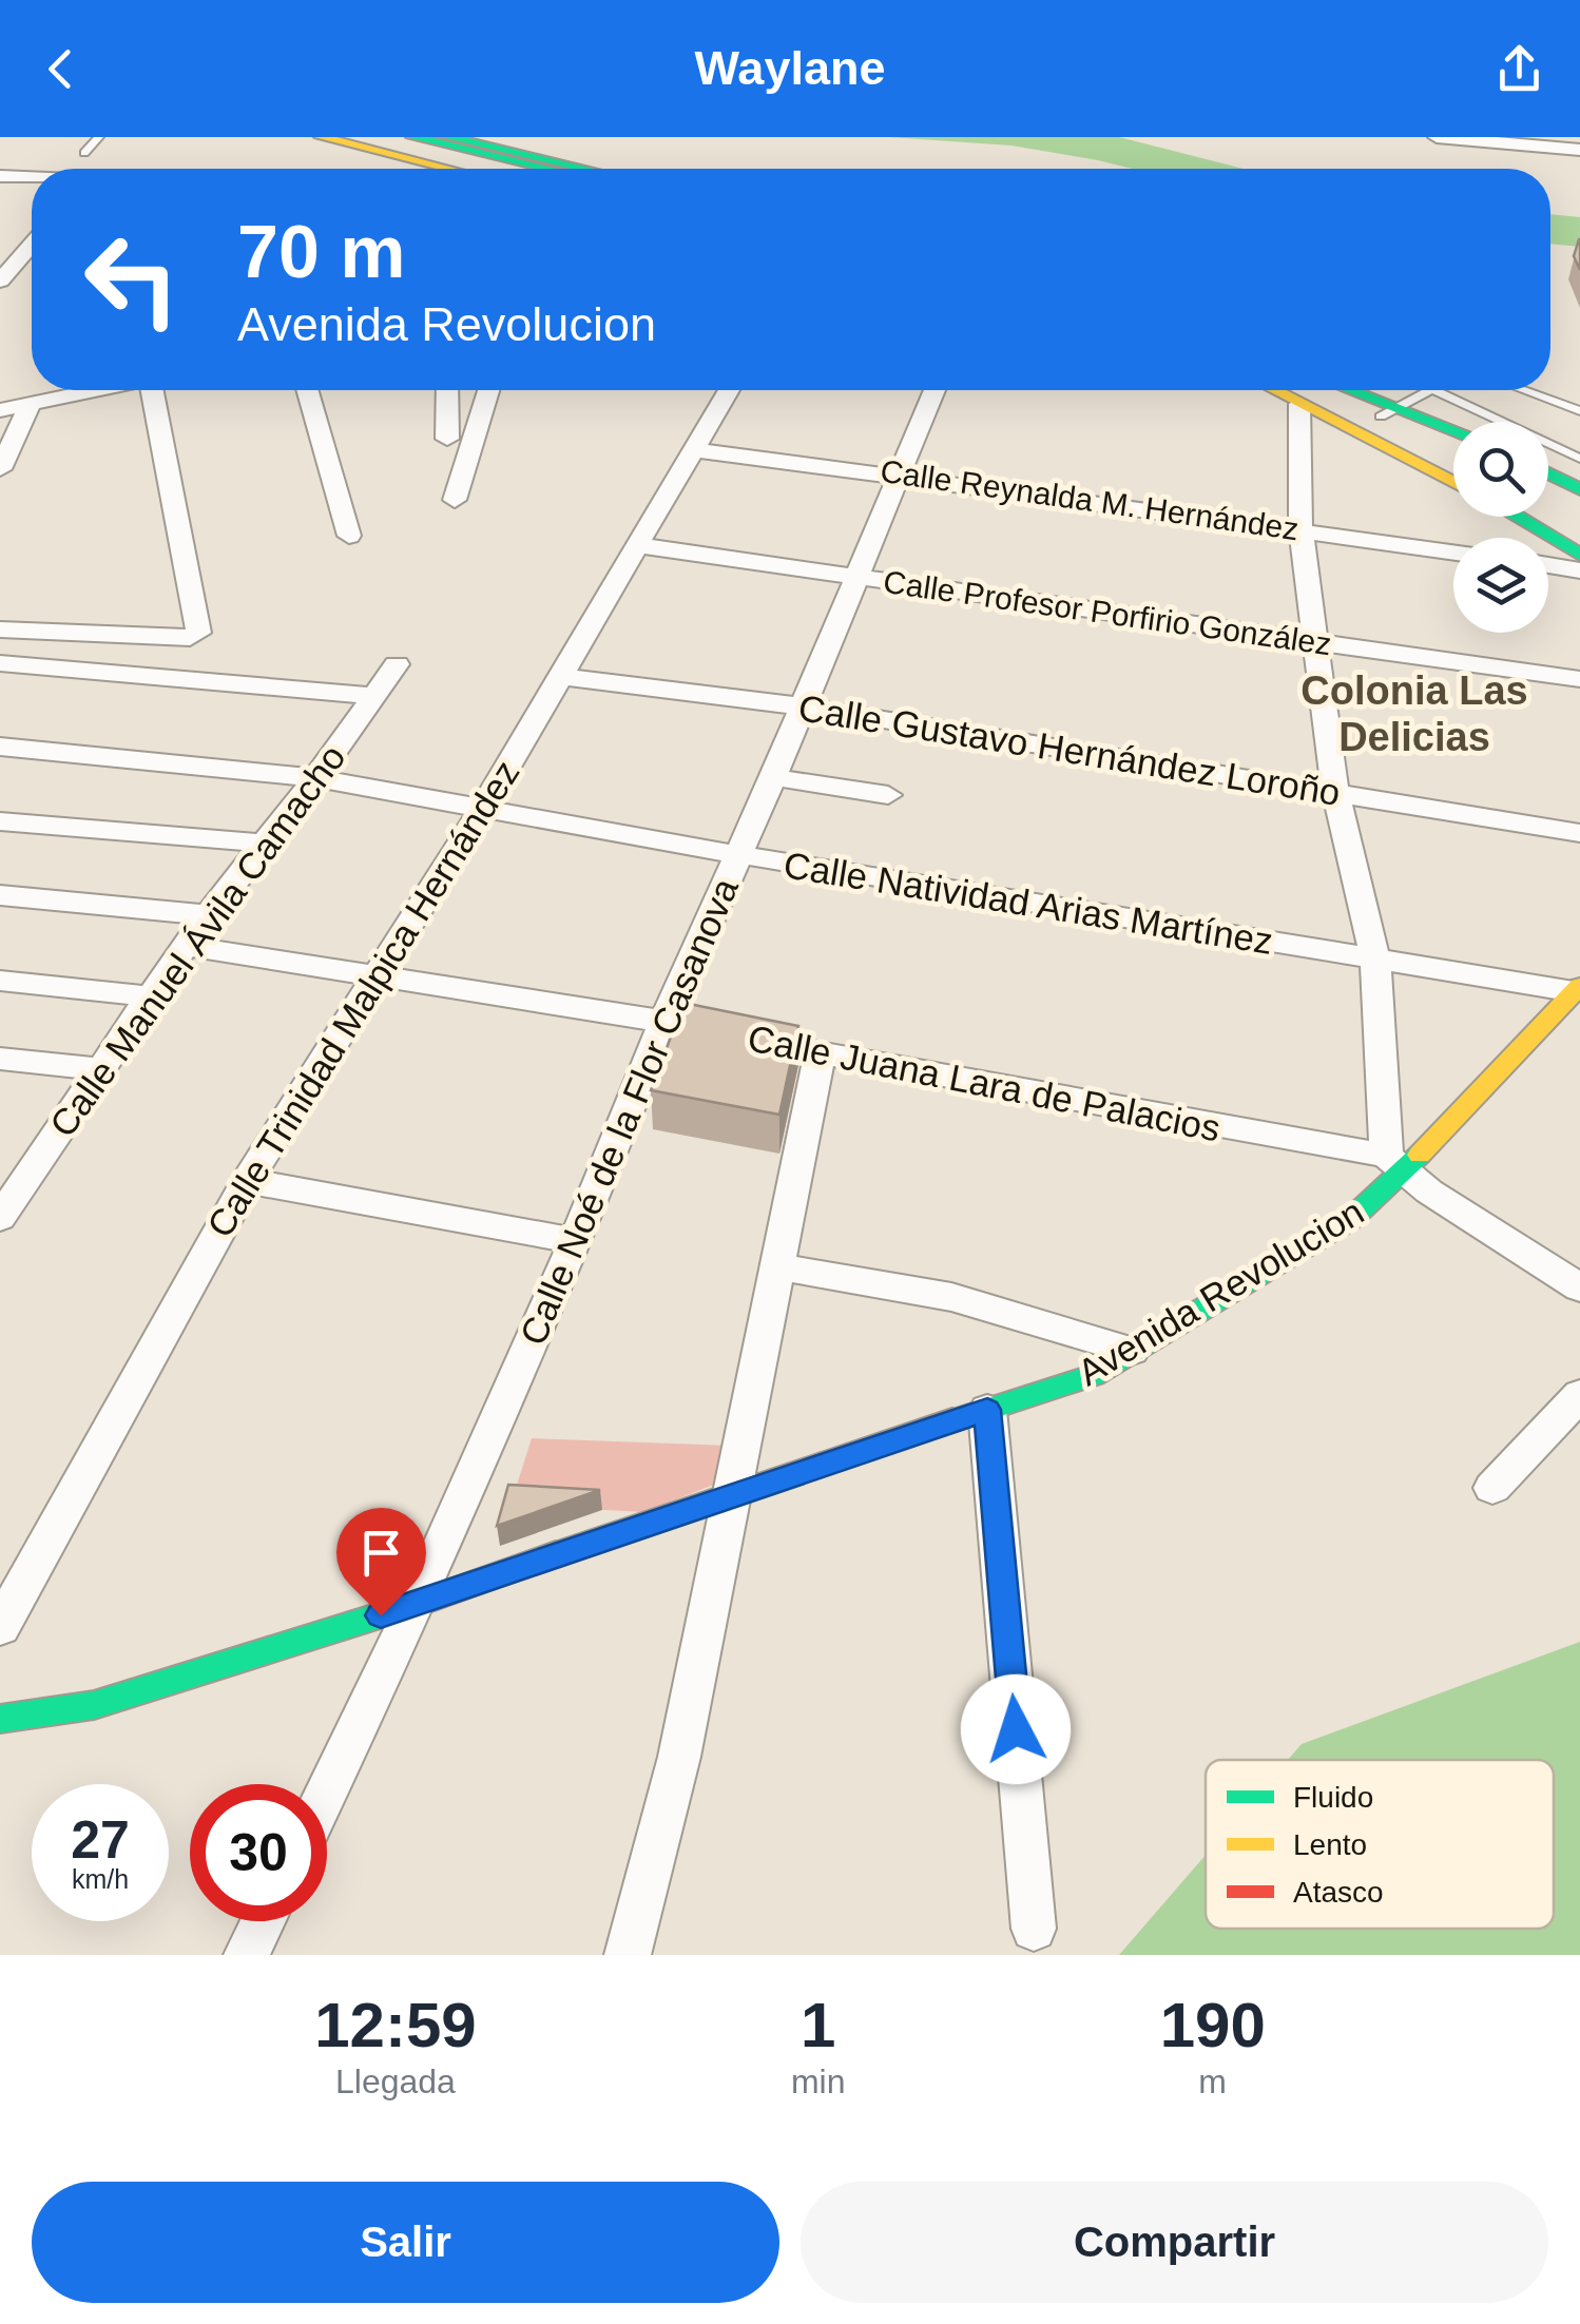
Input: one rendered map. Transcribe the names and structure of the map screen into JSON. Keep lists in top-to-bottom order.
{
  "streets": {
    "street": [
      "Calle Reynalda M. Hernández",
      "Calle Profesor Porfirio González",
      "Calle Gustavo Hernández Loroño",
      "Calle Natividad Arias Martínez",
      "Calle Manuel Ávila Camacho",
      "Calle Trinidad Malpica Hernández",
      "Calle Juana Lara de Palacios",
      "Calle Noé de la Flor Casanova",
      "Avenida Revolucion"
    ]
  },
  "crossings": [
    ["Calle Reynalda M. Hernández", "Calle Trinidad Malpica Hernández"],
    ["Calle Reynalda M. Hernández", "Calle Noé de la Flor Casanova"],
    ["Calle Profesor Porfirio González", "Calle Trinidad Malpica Hernández"],
    ["Calle Profesor Porfirio González", "Calle Noé de la Flor Casanova"],
    ["Calle Gustavo Hernández Loroño", "Calle Trinidad Malpica Hernández"],
    ["Calle Gustavo Hernández Loroño", "Calle Noé de la Flor Casanova"],
    ["Calle Natividad Arias Martínez", "Calle Manuel Ávila Camacho"],
    ["Calle Natividad Arias Martínez", "Calle Trinidad Malpica Hernández"],
    ["Calle Natividad Arias Martínez", "Calle Noé de la Flor Casanova"],
    ["Calle Natividad Arias Martínez", "Avenida Revolucion"],
    ["Calle Manuel Ávila Camacho", "Calle Juana Lara de Palacios"],
    ["Calle Trinidad Malpica Hernández", "Calle Juana Lara de Palacios"],
    ["Calle Juana Lara de Palacios", "Calle Noé de la Flor Casanova"],
    ["Calle Juana Lara de Palacios", "Avenida Revolucion"],
    ["Calle Noé de la Flor Casanova", "Avenida Revolucion"]
  ],
  "districts": ["Colonia Las Delicias"],
  "legend": ["Fluido", "Lento", "Atasco"],
  "page": {
    "header": "Waylane",
    "turn": ["70 m", "Avenida Revolucion"],
    "speed": "27 km/h",
    "limit": "30",
    "eta": [
      "12:59",
      "Llegada",
      "1",
      "min",
      "190",
      "m"
    ],
    "buttons": ["Salir", "Compartir"]
  }
}
